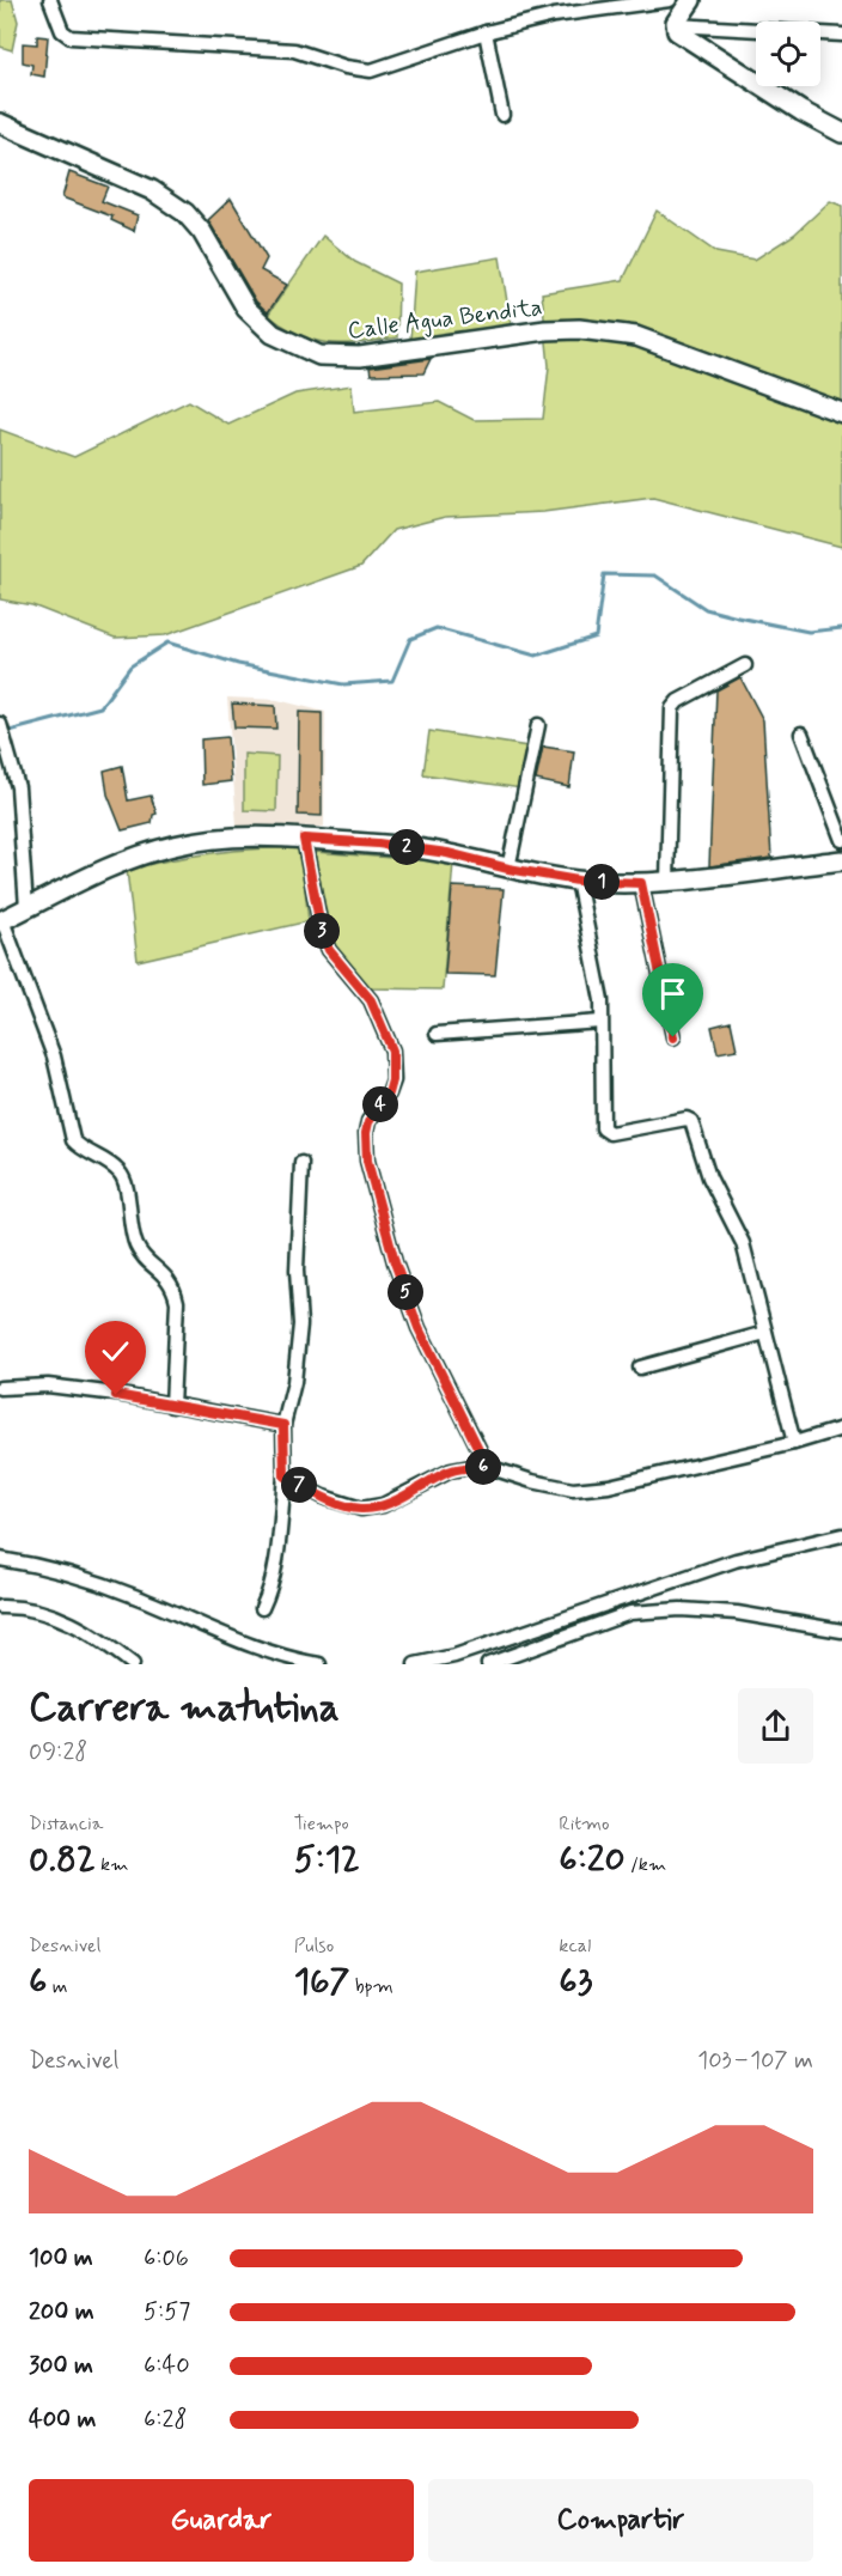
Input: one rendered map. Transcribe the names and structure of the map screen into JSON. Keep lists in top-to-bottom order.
{
  "streets": {
    "main road": ["Calle Agua Bendita"]
  },
  "page": {
    "pins": [
      "2",
      "1",
      "3",
      "4",
      "5",
      "6",
      "7"
    ],
    "heading": ["Carrera matutina", "09:28"],
    "stats": [
      ["Distancia", "0.82 km"],
      ["Tiempo", "5:12"],
      ["Ritmo", "6:20 /km"],
      ["Desnivel", "6 m"],
      ["Pulso", "167 bpm"],
      ["kcal", "63"]
    ],
    "chart": ["Desnivel", "103–107 m"],
    "list": [
      {
        "name": "100 m",
        "note": "6:06"
      },
      {
        "name": "200 m",
        "note": "5:57"
      },
      {
        "name": "300 m",
        "note": "6:40"
      },
      {
        "name": "400 m",
        "note": "6:28"
      }
    ],
    "buttons": ["Guardar", "Compartir"]
  }
}
